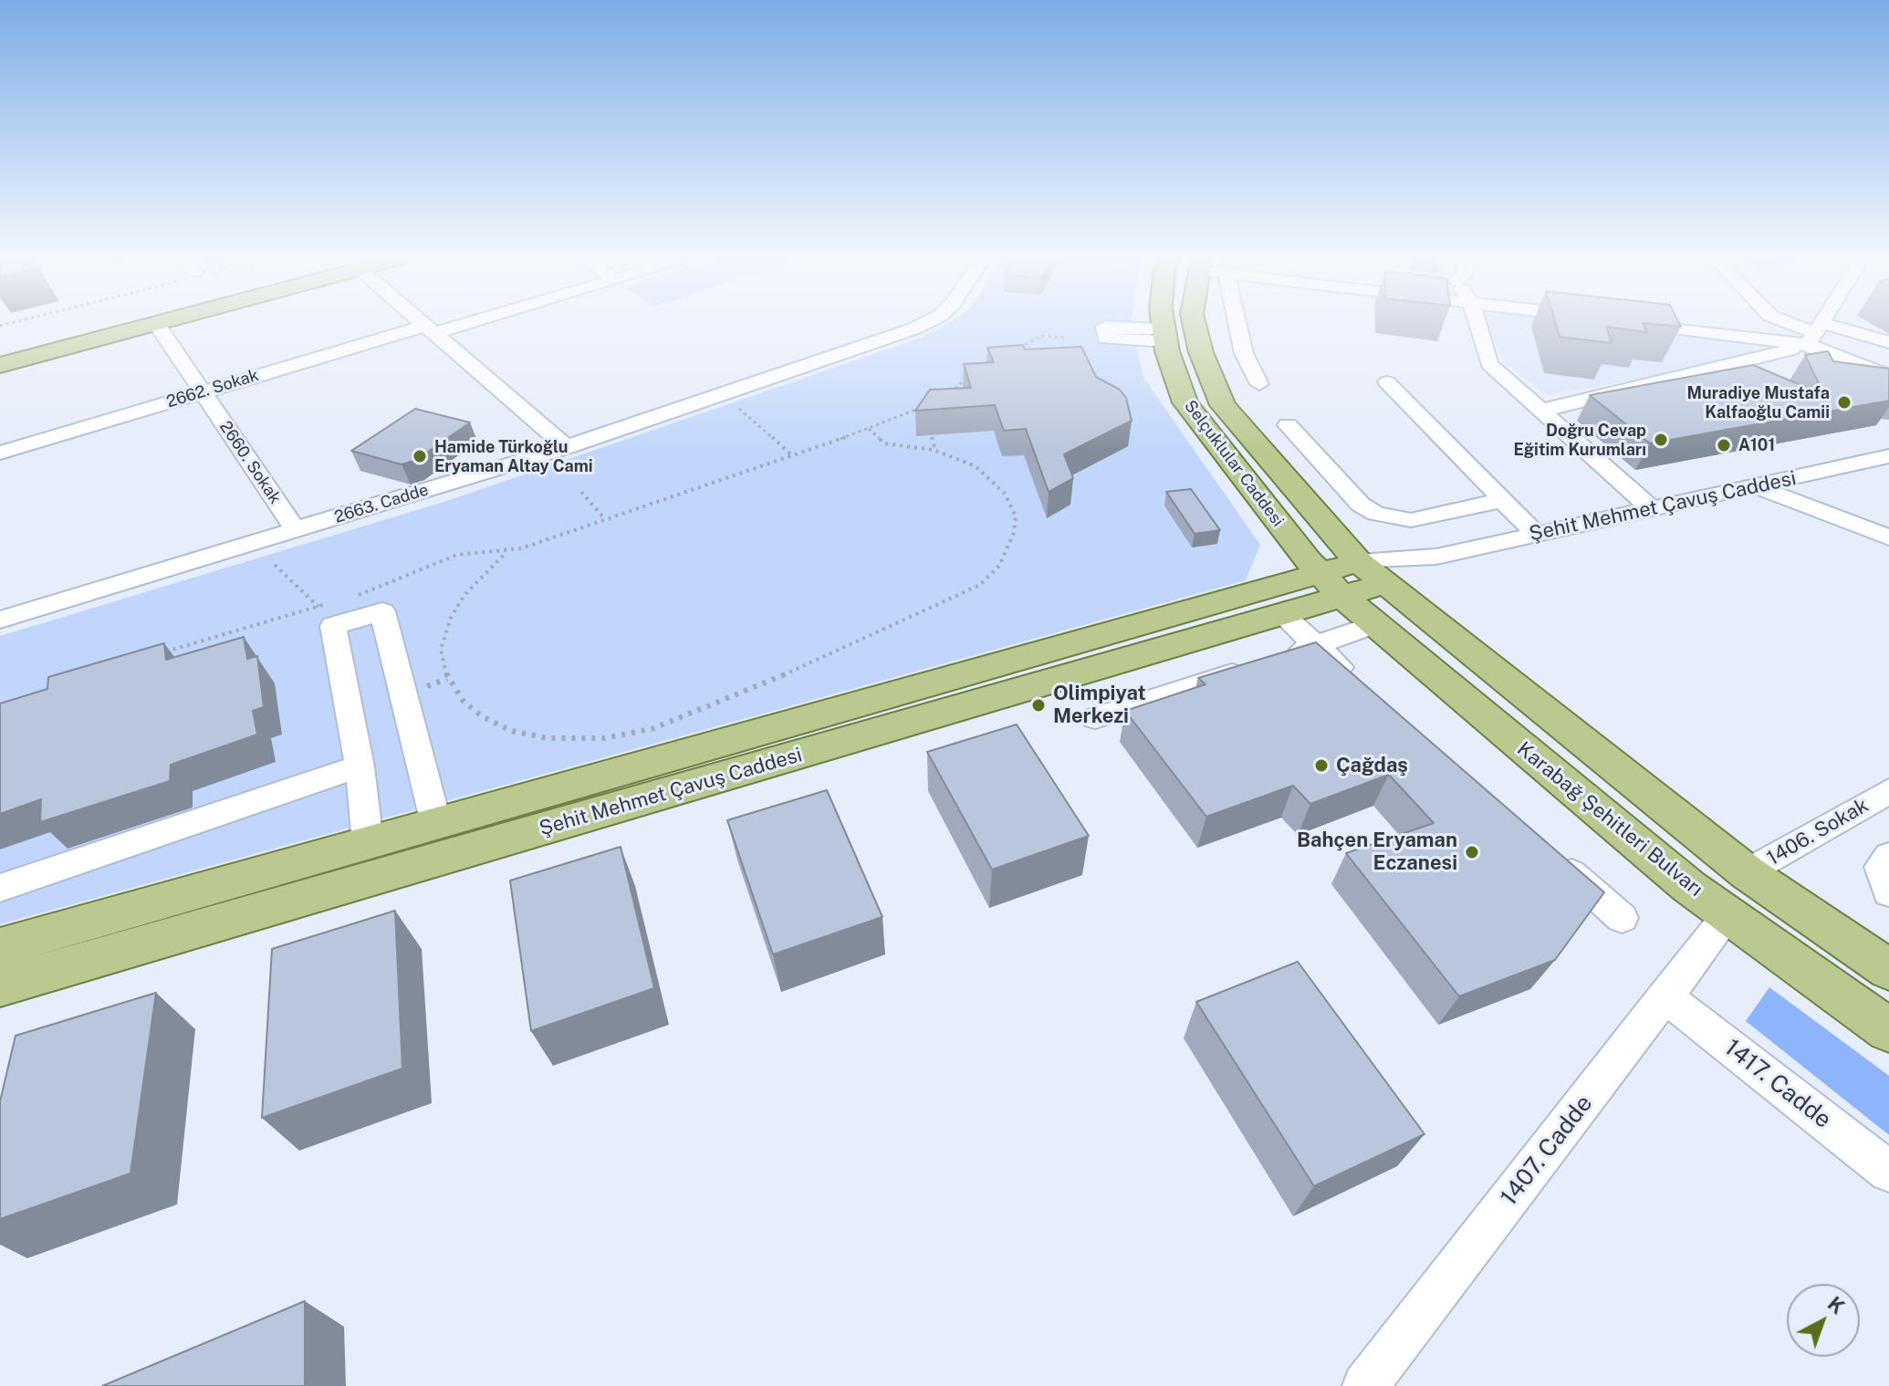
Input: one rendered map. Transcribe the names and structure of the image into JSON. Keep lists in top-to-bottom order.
{
  "streets": {
    "main road": ["Selçuklular Caddesi", "Şehit Mehmet Çavuş Caddesi", "Karabağ Şehitleri Bulvarı"],
    "street": [
      "2662. Sokak",
      "2660. Sokak",
      "2663. Cadde",
      "1406. Sokak",
      "1417. Cadde",
      "1407. Cadde"
    ]
  },
  "crossings": [
    ["2662. Sokak", "2660. Sokak"],
    ["2660. Sokak", "2663. Cadde"],
    ["Selçuklular Caddesi", "Şehit Mehmet Çavuş Caddesi"],
    ["Selçuklular Caddesi", "Karabağ Şehitleri Bulvarı"],
    ["Şehit Mehmet Çavuş Caddesi", "Karabağ Şehitleri Bulvarı"],
    ["Karabağ Şehitleri Bulvarı", "1406. Sokak"],
    ["Karabağ Şehitleri Bulvarı", "1407. Cadde"],
    ["1417. Cadde", "1407. Cadde"]
  ],
  "places": [
    "Muradiye Mustafa Kalfaoğlu Camii",
    "Doğru Cevap Eğitim Kurumları",
    "A101",
    "Hamide Türkoğlu Eryaman Altay Cami",
    "Olimpiyat Merkezi",
    "Çağdaş",
    "Bahçen Eryaman Eczanesi"
  ],
  "north": "top right"
}
